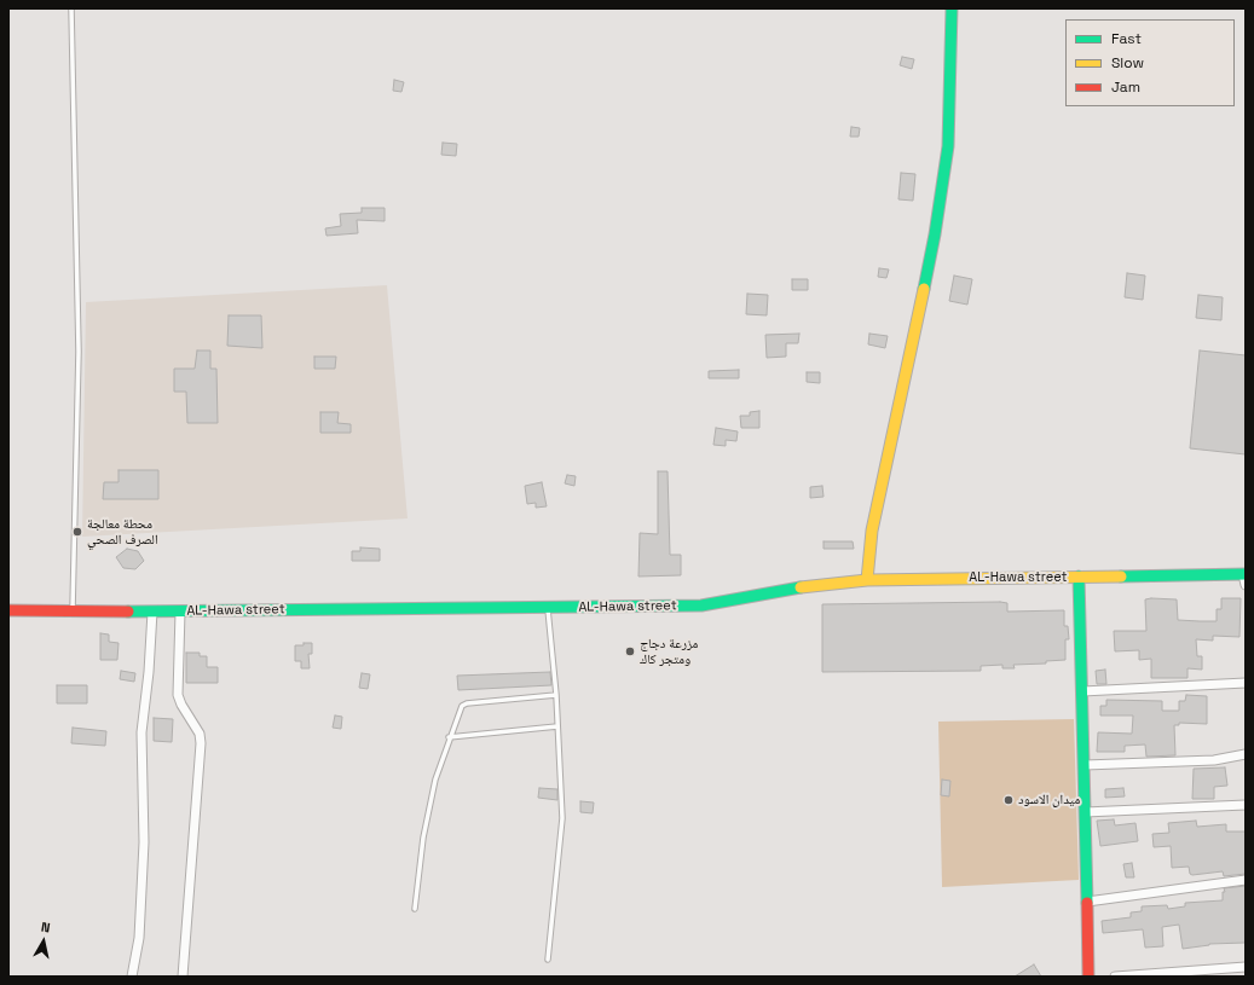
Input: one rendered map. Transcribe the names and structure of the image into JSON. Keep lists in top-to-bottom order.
{
  "streets": {
    "street": ["AL-Hawa street"]
  },
  "places": ["محطة معالجة الصرف الصحي", "مزرعة دجاج ومتجر كاك", "ميدان الاسود"],
  "legend": ["Fast", "Slow", "Jam"],
  "north": "top"
}
